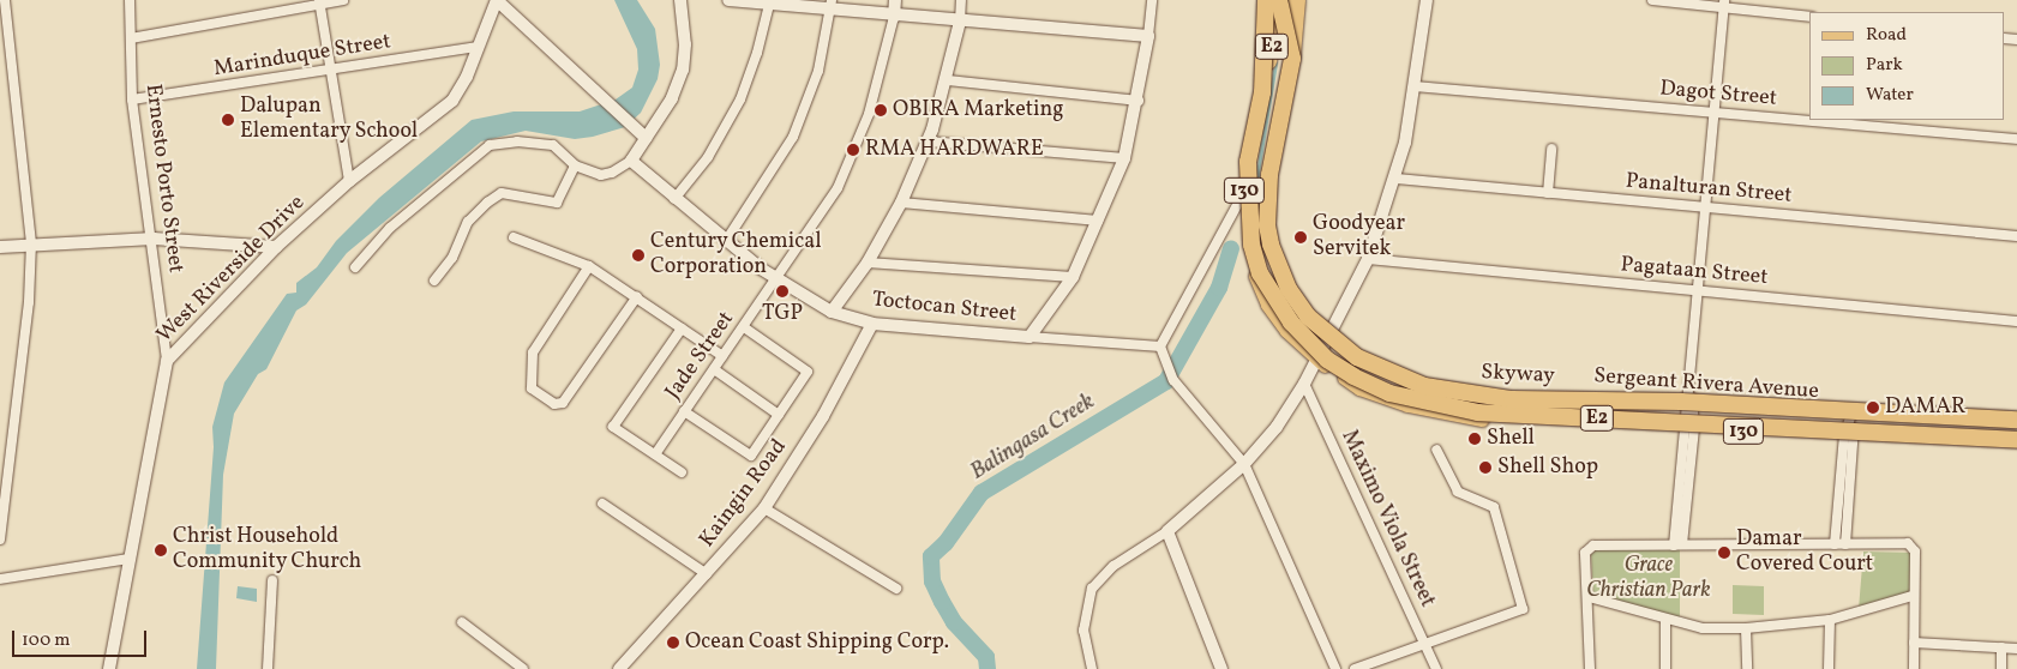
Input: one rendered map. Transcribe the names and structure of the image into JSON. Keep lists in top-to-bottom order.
{
  "streets": {
    "highway": ["E2", "Skyway"],
    "main road": ["130", "Sergeant Rivera Avenue"],
    "street": [
      "Marinduque Street",
      "Dagot Street",
      "Ernesto Porto Street",
      "Panalturan Street",
      "West Riverside Drive",
      "Pagataan Street",
      "Toctocan Street",
      "Jade Street",
      "Kaingin Road",
      "Maximo Viola Street"
    ]
  },
  "crossings": [
    ["Marinduque Street", "Ernesto Porto Street"],
    ["Marinduque Street", "West Riverside Drive"],
    ["Ernesto Porto Street", "West Riverside Drive"],
    ["130", "Skyway"],
    ["130", "Sergeant Rivera Avenue"],
    ["Toctocan Street", "Jade Street"],
    ["Toctocan Street", "Kaingin Road"],
    ["Skyway", "Sergeant Rivera Avenue"]
  ],
  "water": ["Balingasa Creek"],
  "parks": ["Grace Christian Park"],
  "places": [
    "OBIRA Marketing",
    "Dalupan Elementary School",
    "RMA HARDWARE",
    "Goodyear Servitek",
    "Century Chemical Corporation",
    "TGP",
    "DAMAR",
    "Shell",
    "Shell Shop",
    "Christ Household Community Church",
    "Damar Covered Court",
    "Ocean Coast Shipping Corp."
  ],
  "legend": ["Road", "Park", "Water"],
  "scale_bar": "100 m"
}
